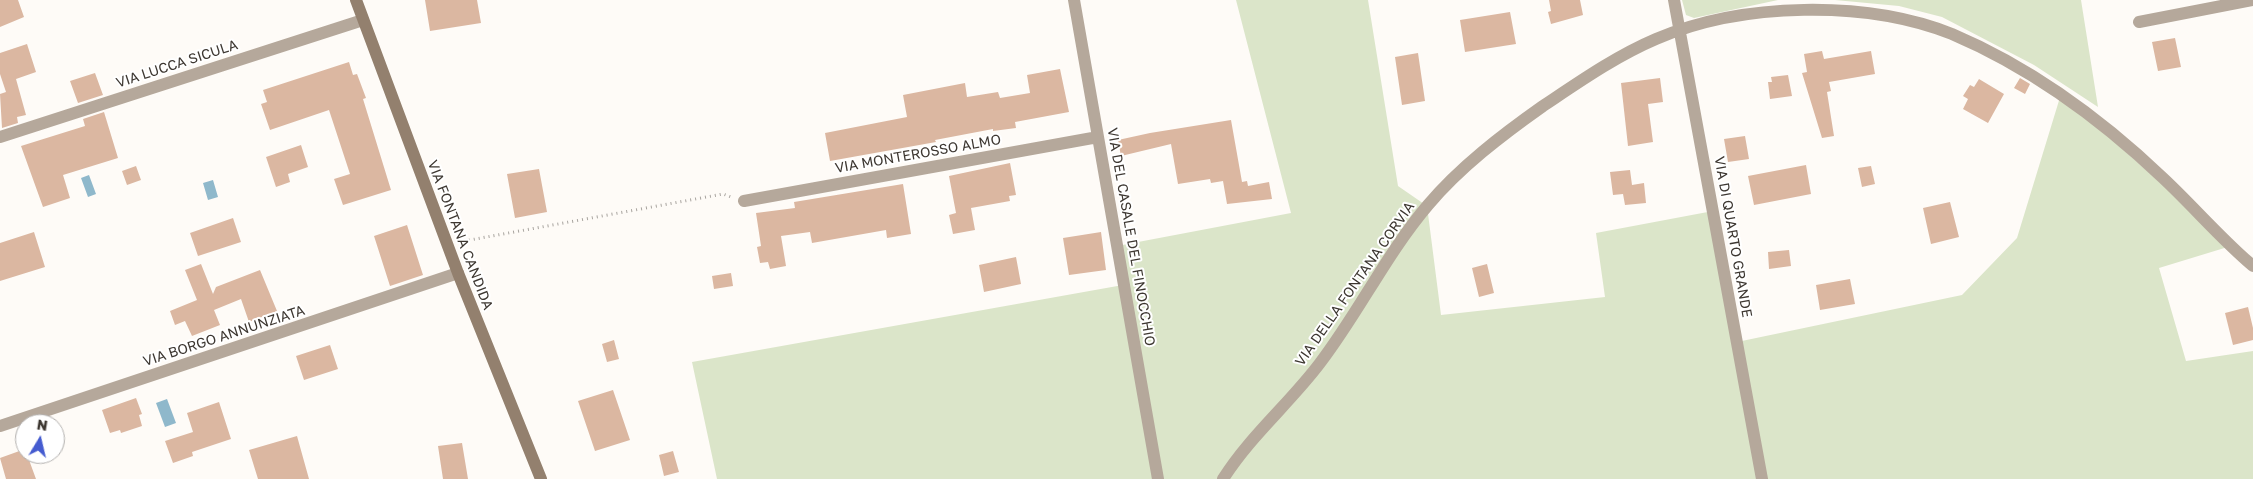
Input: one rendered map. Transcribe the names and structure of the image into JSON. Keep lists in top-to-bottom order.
{
  "streets": {
    "main road": ["VIA FONTANA CANDIDA"],
    "street": [
      "VIA LUCCA SICULA",
      "VIA MONTEROSSO ALMO",
      "VIA DEL CASALE DEL FINOCCHIO",
      "VIA DI QUARTO GRANDE",
      "VIA DELLA FONTANA CORVIA",
      "VIA BORGO ANNUNZIATA"
    ]
  },
  "crossings": [
    ["VIA LUCCA SICULA", "VIA FONTANA CANDIDA"],
    ["VIA MONTEROSSO ALMO", "VIA DEL CASALE DEL FINOCCHIO"],
    ["VIA FONTANA CANDIDA", "VIA BORGO ANNUNZIATA"],
    ["VIA DI QUARTO GRANDE", "VIA DELLA FONTANA CORVIA"]
  ],
  "north": "top"
}
